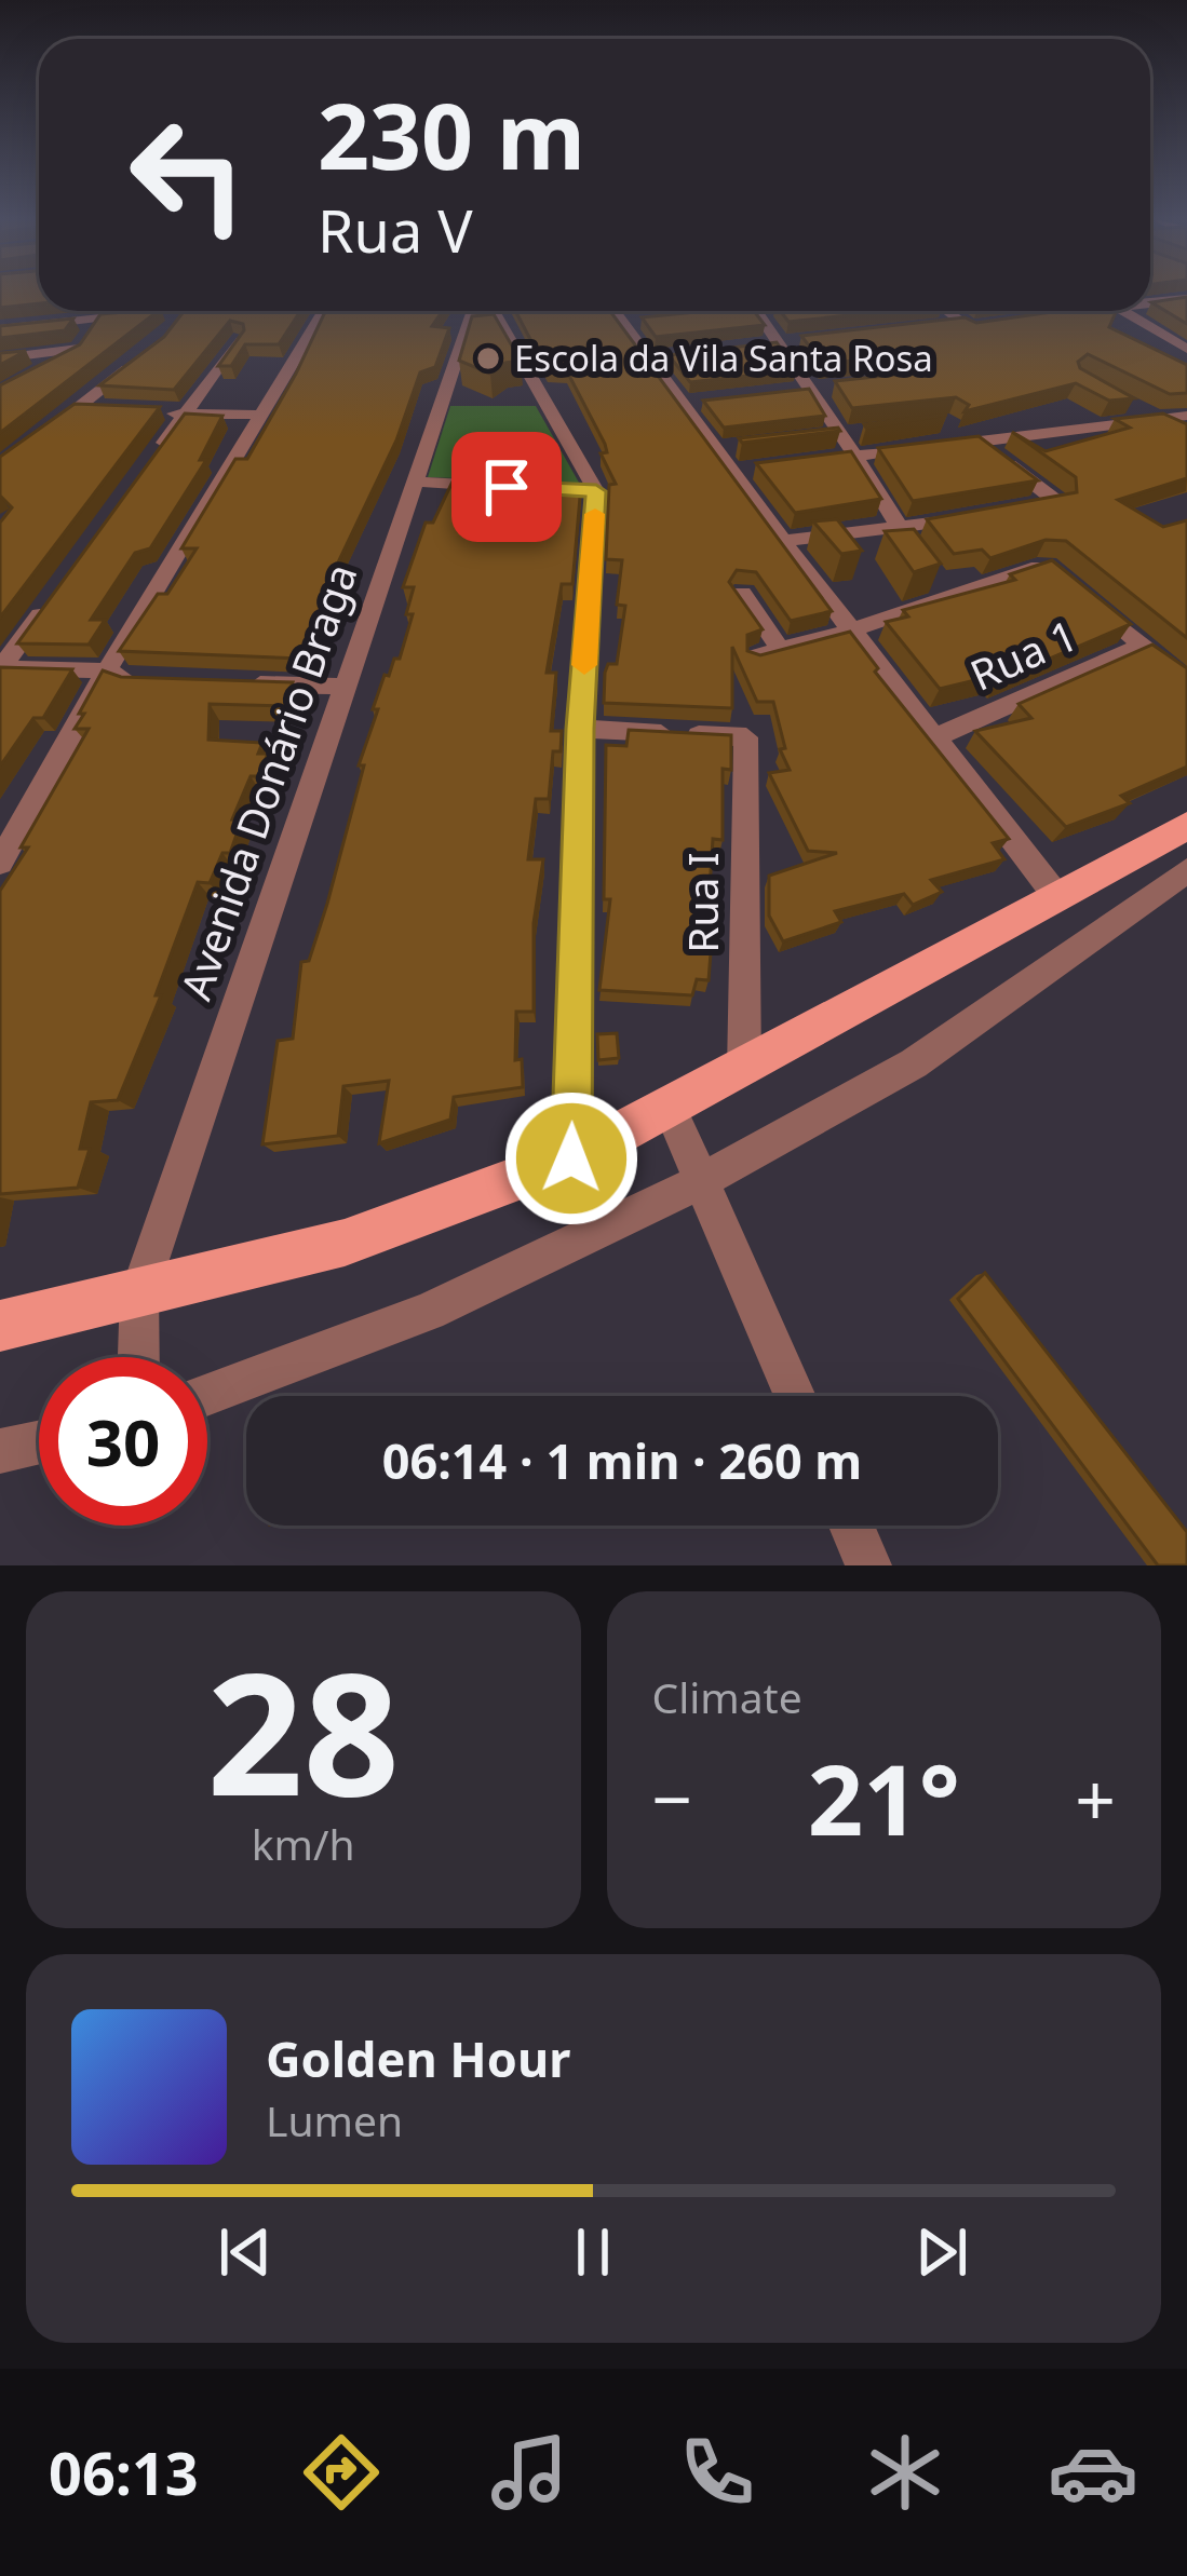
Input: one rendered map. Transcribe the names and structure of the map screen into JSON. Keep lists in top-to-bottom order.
{
  "streets": {
    "street": ["Rua 1", "Avenida Donário Braga", "Rua I"]
  },
  "places": ["Escola da Vila Santa Rosa"],
  "page": {
    "turn": ["230 m", "Rua V"],
    "limit": "30",
    "trip": "06:14 · 1 min · 260 m",
    "tile": [
      ["28", "km/h"],
      "Climate"
    ],
    "heat": ["−", "21°", "+"],
    "song": ["Golden Hour", "Lumen"],
    "tabs": "06:13"
  }
}
